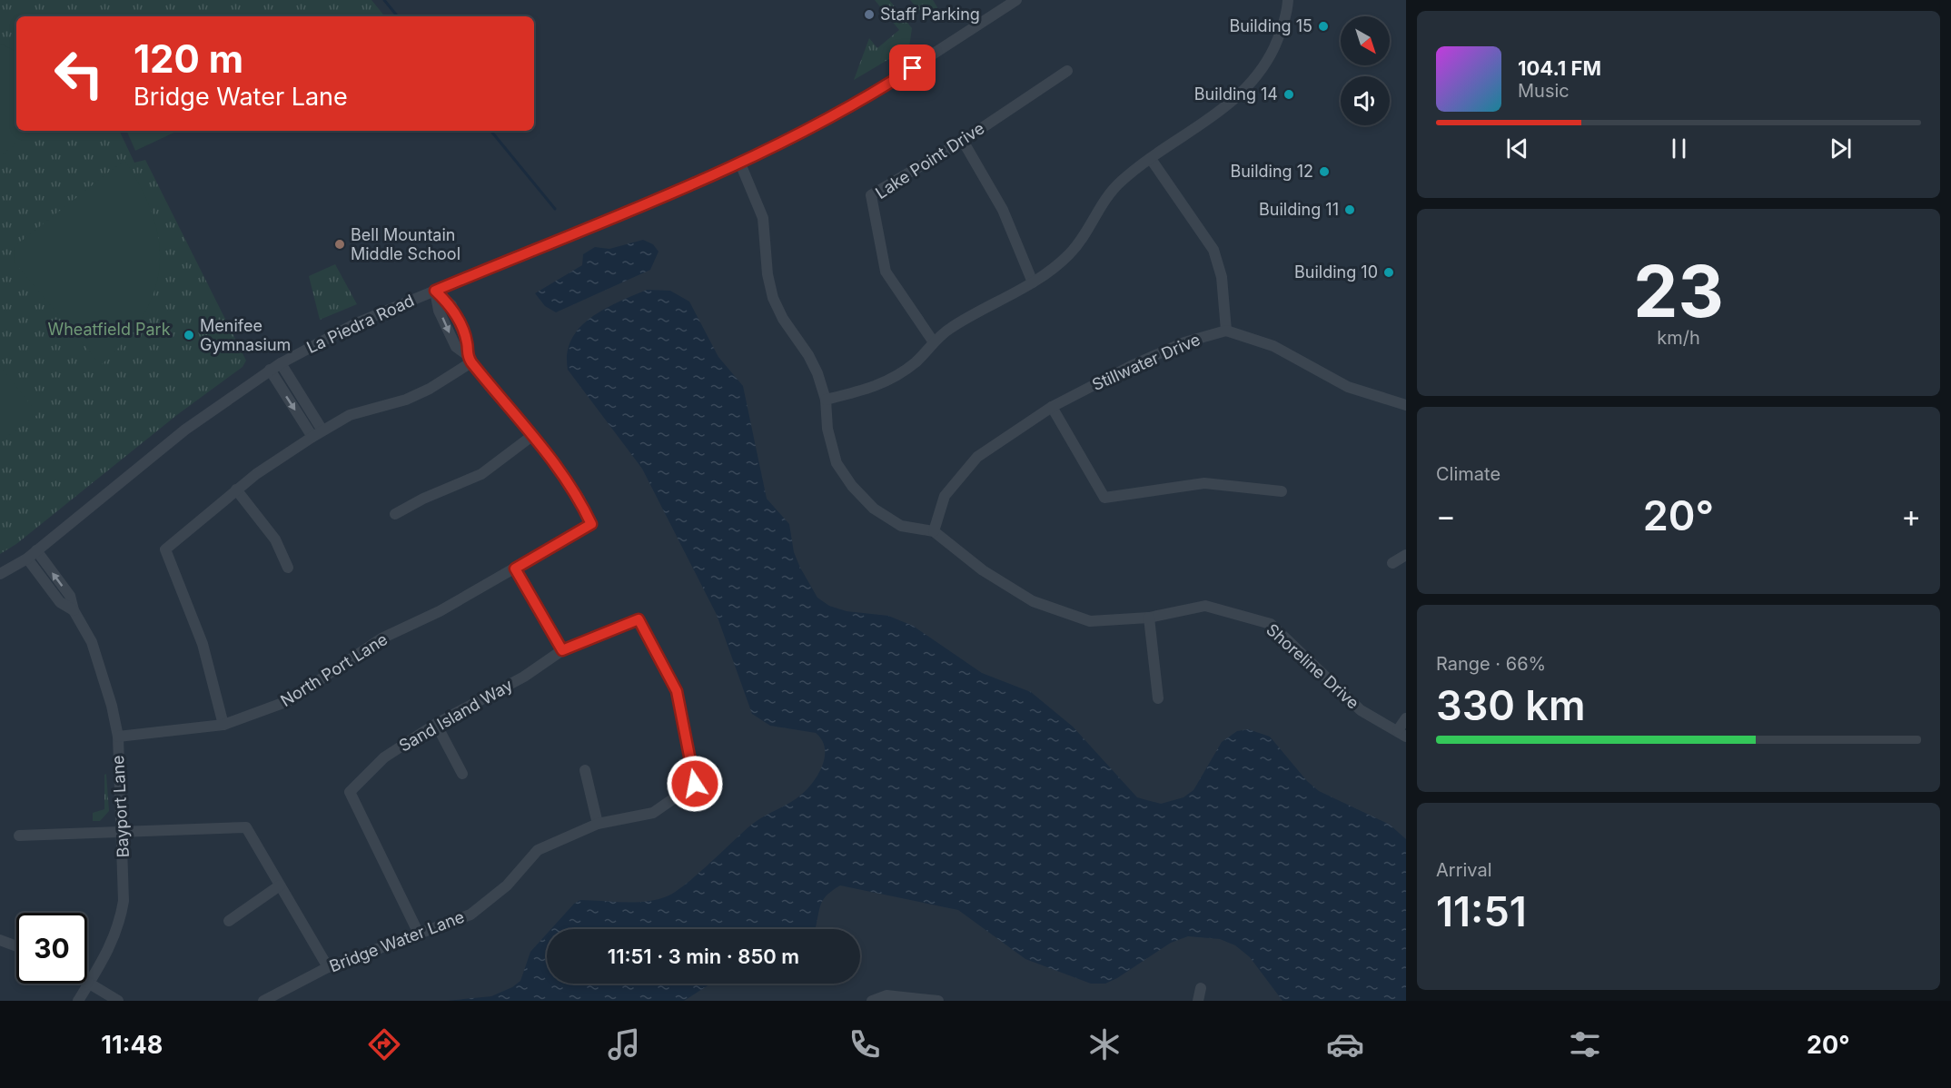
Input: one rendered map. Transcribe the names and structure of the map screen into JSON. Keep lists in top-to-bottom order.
{
  "streets": {
    "street": [
      "Lake Point Drive",
      "La Piedra Road",
      "Stillwater Drive",
      "Shoreline Drive",
      "North Port Lane",
      "Sand Island Way",
      "Bayport Lane",
      "Bridge Water Lane"
    ]
  },
  "crossings": [
    ["La Piedra Road", "Shoreline Drive"],
    ["La Piedra Road", "Bayport Lane"],
    ["Stillwater Drive", "Shoreline Drive"],
    ["North Port Lane", "Bayport Lane"],
    ["Sand Island Way", "Bridge Water Lane"]
  ],
  "parks": ["Wheatfield Park"],
  "places": [
    "Staff Parking",
    "Building 15",
    "Building 14",
    "Building 12",
    "Building 11",
    "Bell Mountain Middle School",
    "Building 10",
    "Menifee Gymnasium"
  ],
  "north": "bottom right",
  "page": {
    "turn": ["120 m", "Bridge Water Lane"],
    "song": ["104.1 FM", "Music"],
    "tile": [
      ["23", "km/h"],
      "Climate",
      ["Range · 66%", "330 km"],
      ["Arrival", "11:51"]
    ],
    "heat": ["−", "20°", "+"],
    "limit": "30",
    "trip": "11:51 · 3 min · 850 m",
    "tabs": ["11:48", "20°"]
  }
}
